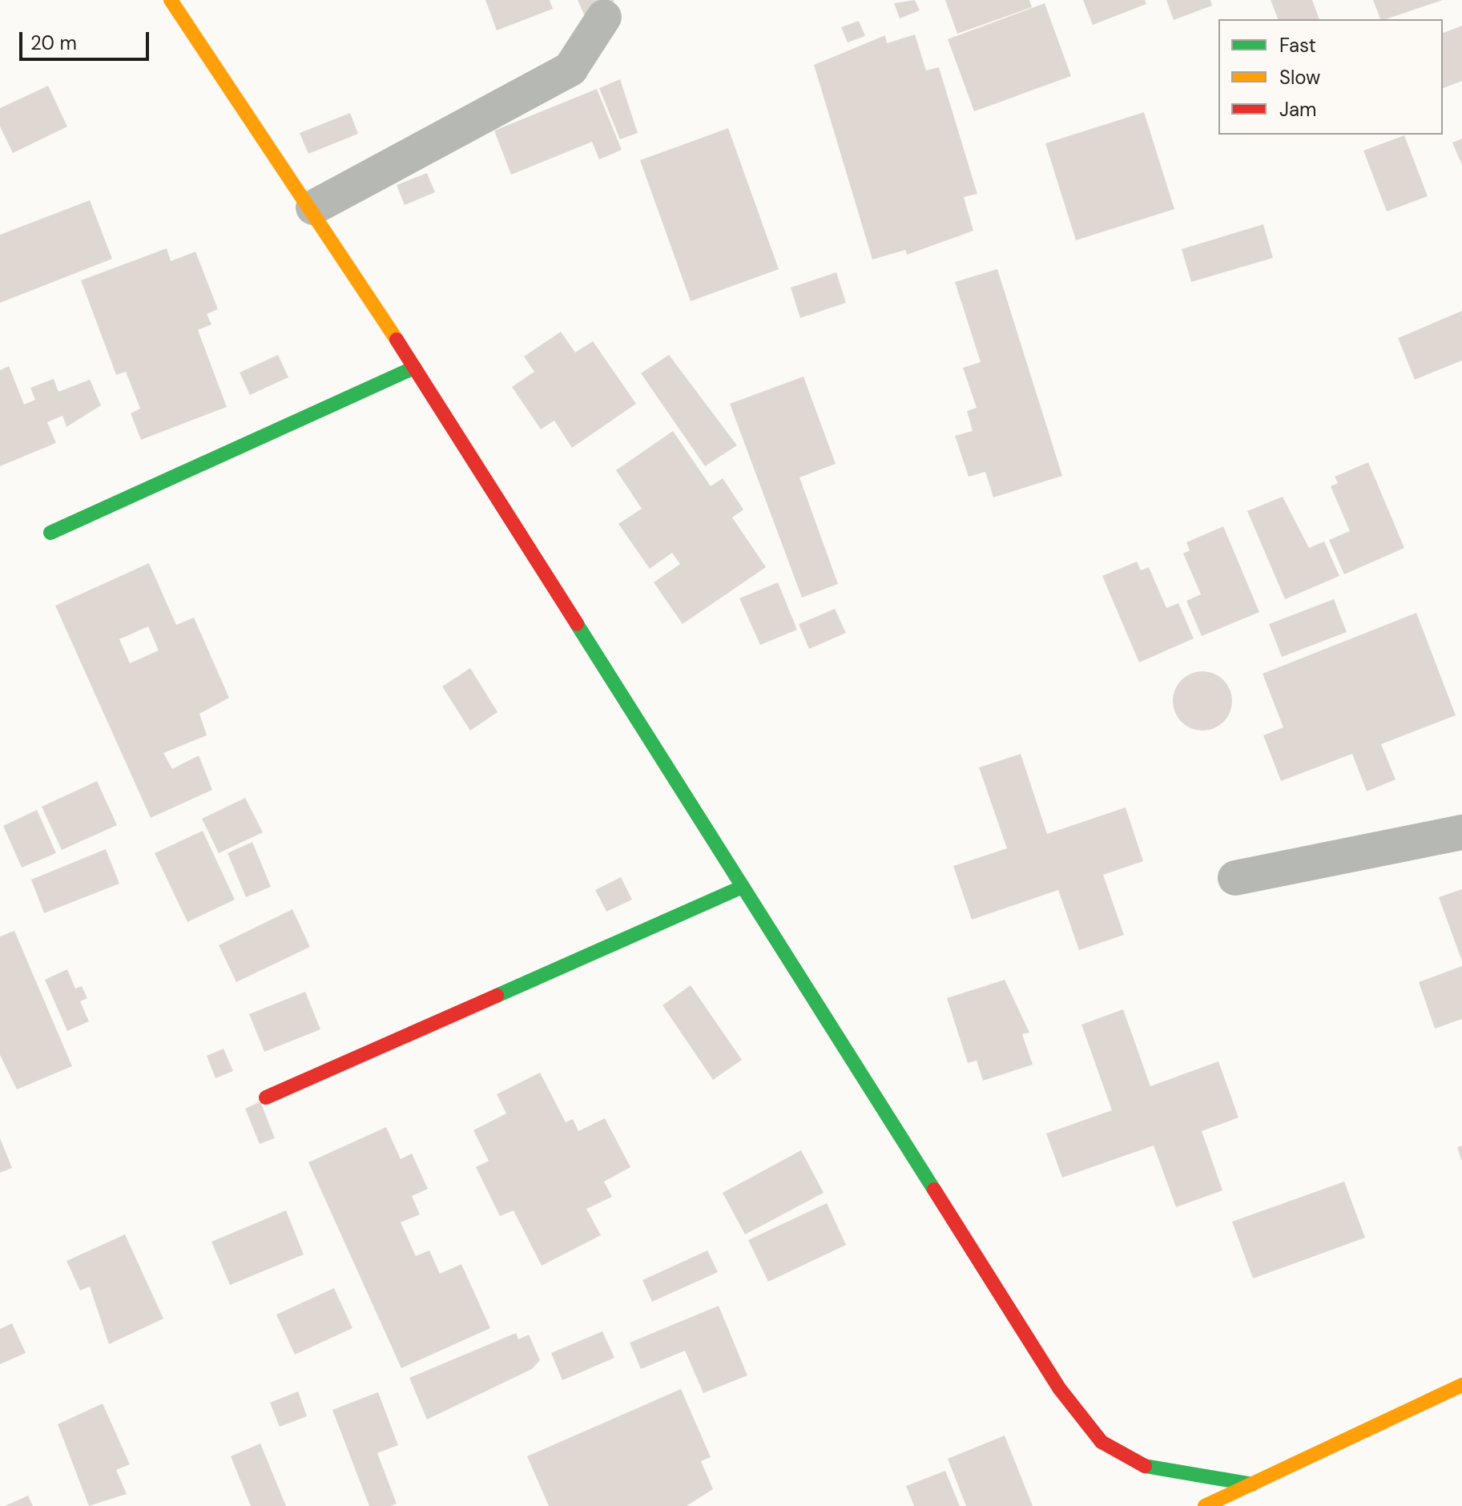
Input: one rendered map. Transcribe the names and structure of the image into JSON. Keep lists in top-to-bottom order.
{
  "legend": ["Fast", "Slow", "Jam"],
  "scale_bar": "20 m"
}
